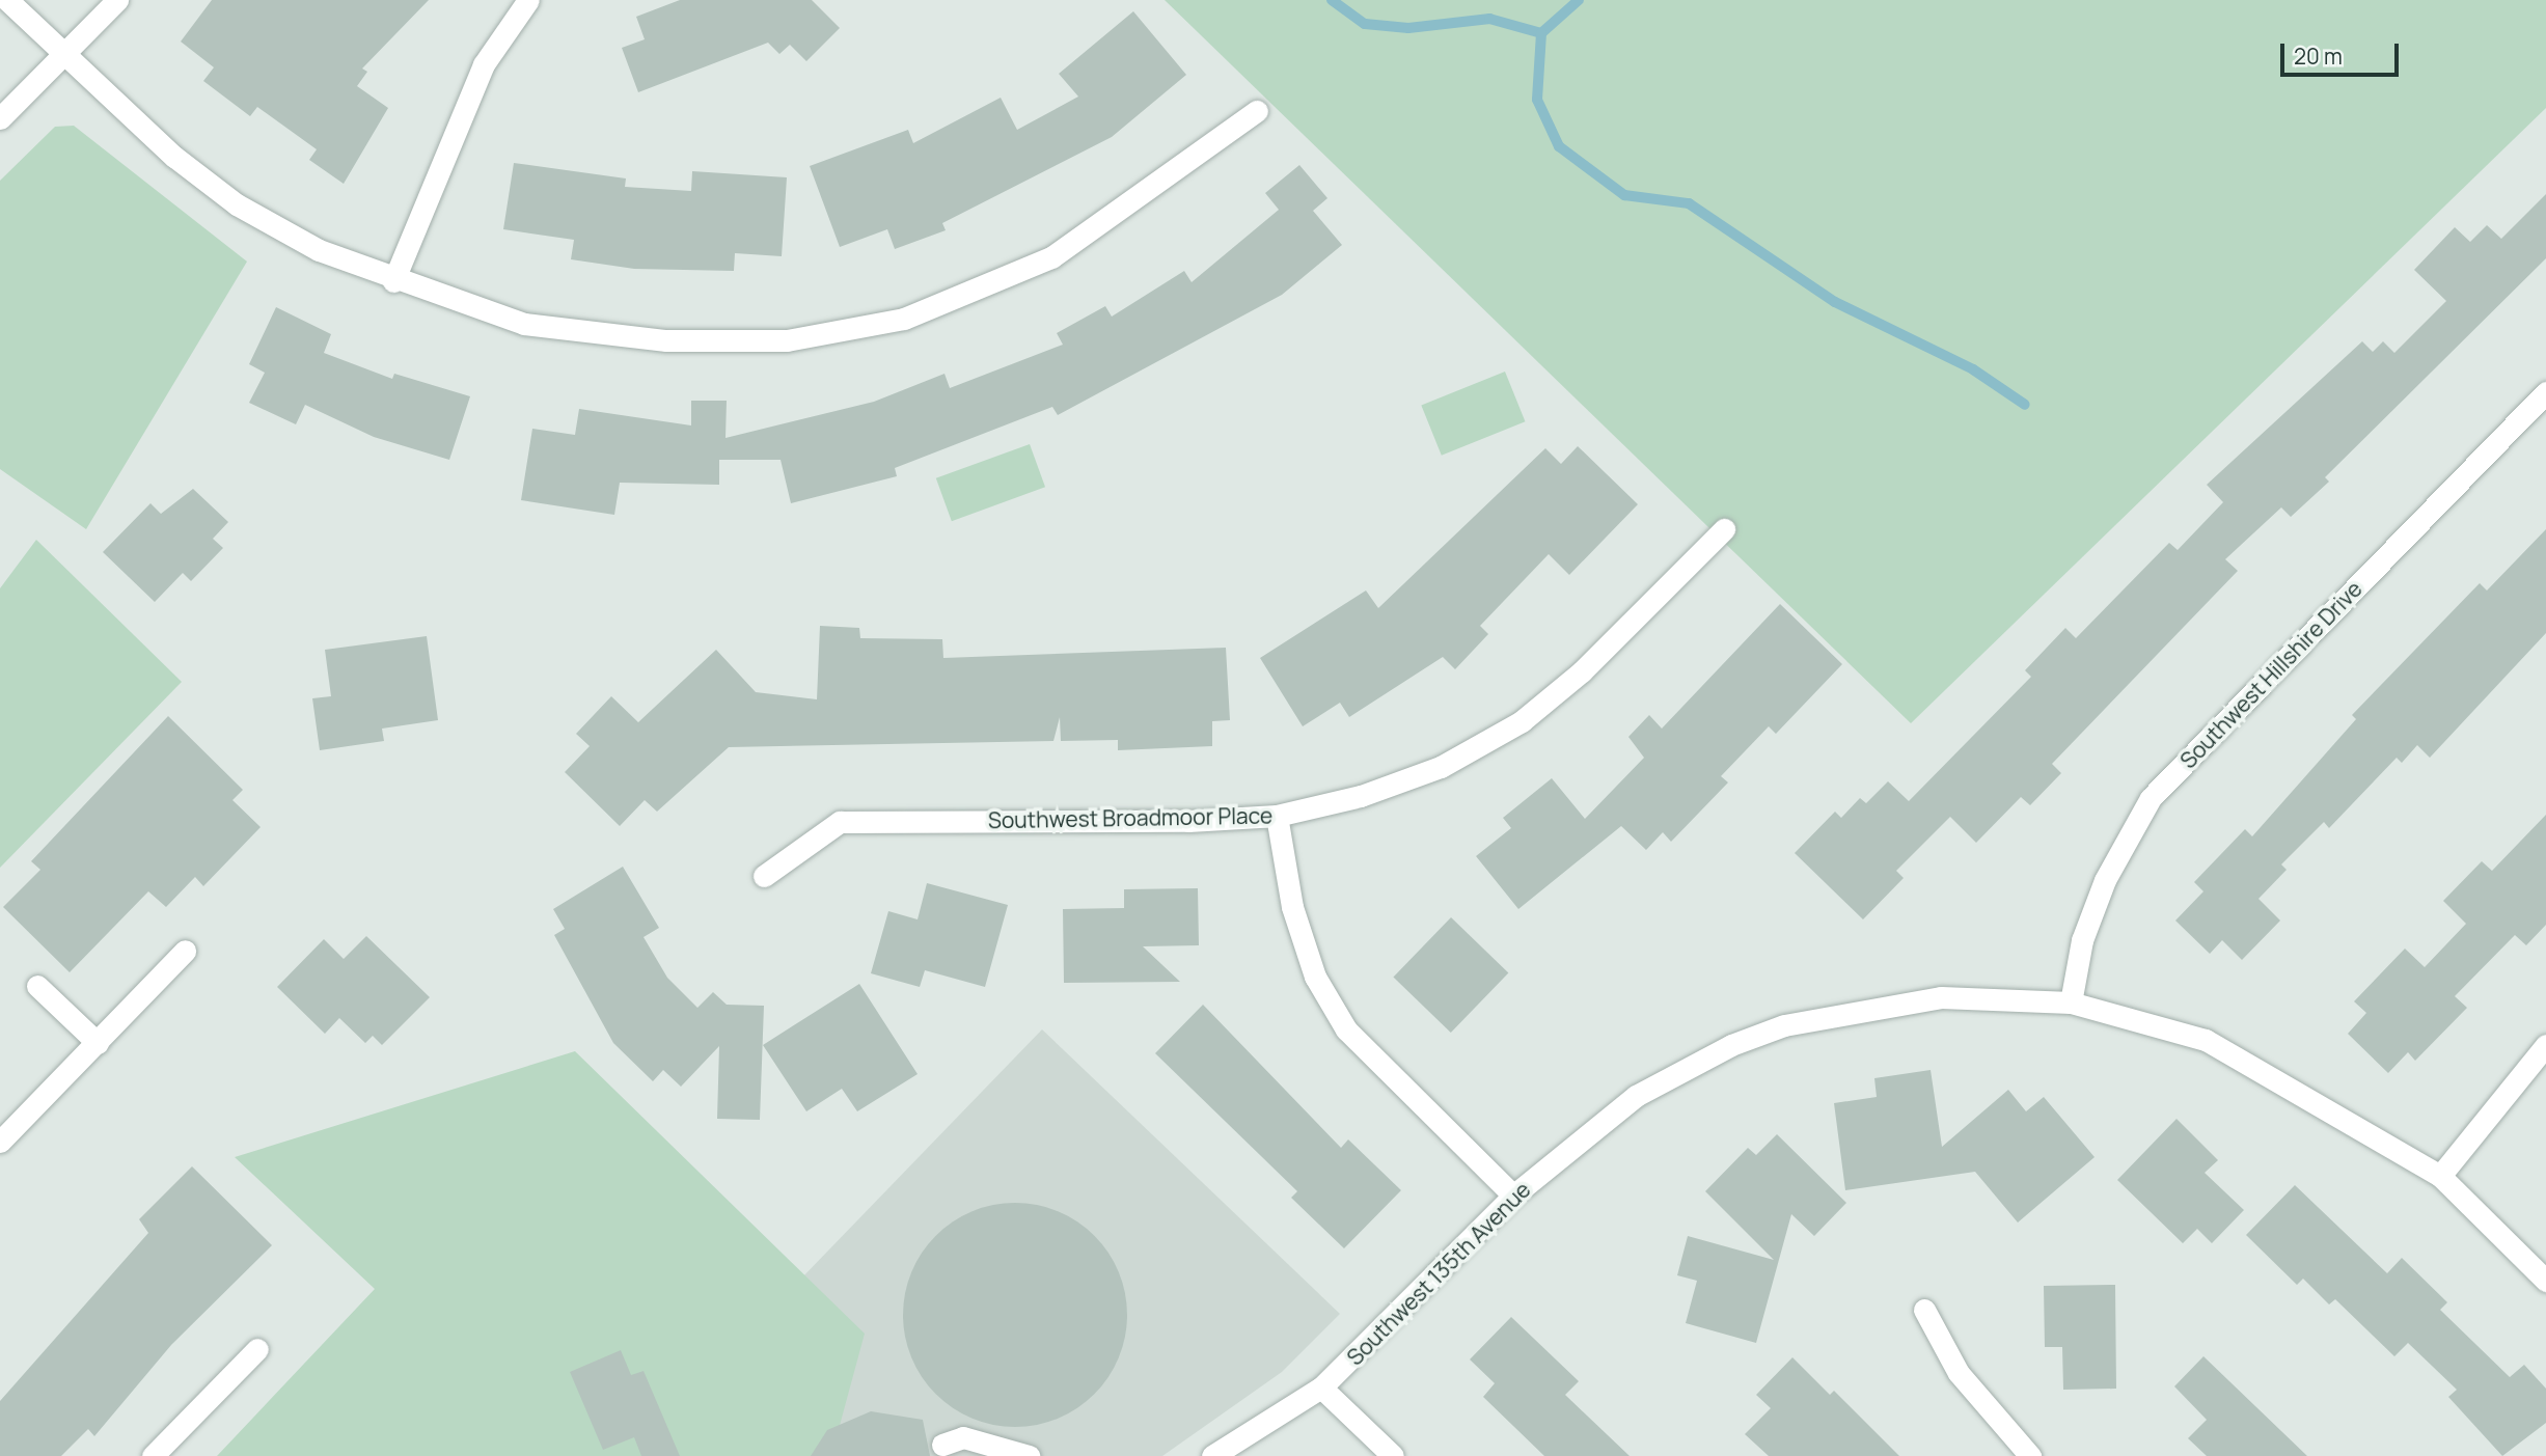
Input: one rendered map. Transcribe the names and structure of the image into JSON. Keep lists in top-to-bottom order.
{
  "streets": {
    "street": ["Southwest Hillshire Drive", "Southwest Broadmoor Place", "Southwest 135th Avenue"]
  },
  "crossings": [
    ["Southwest Hillshire Drive", "Southwest 135th Avenue"]
  ],
  "scale_bar": "20 m"
}
